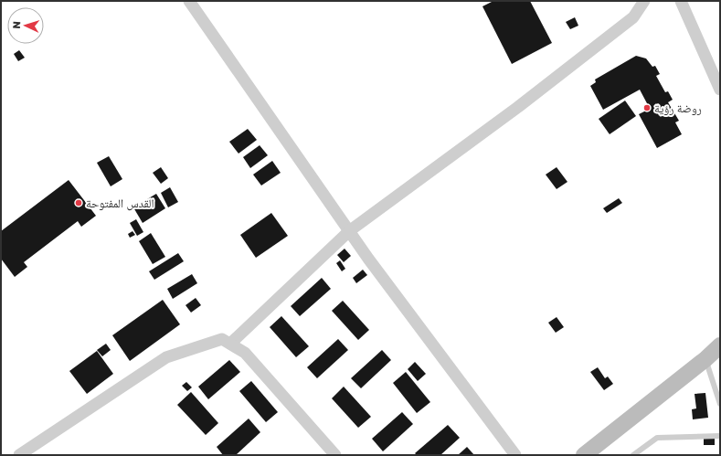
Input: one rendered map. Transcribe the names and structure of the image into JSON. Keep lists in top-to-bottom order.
{
  "places": ["روضة رؤية", "القدس المفتوحة"],
  "north": "left"
}
